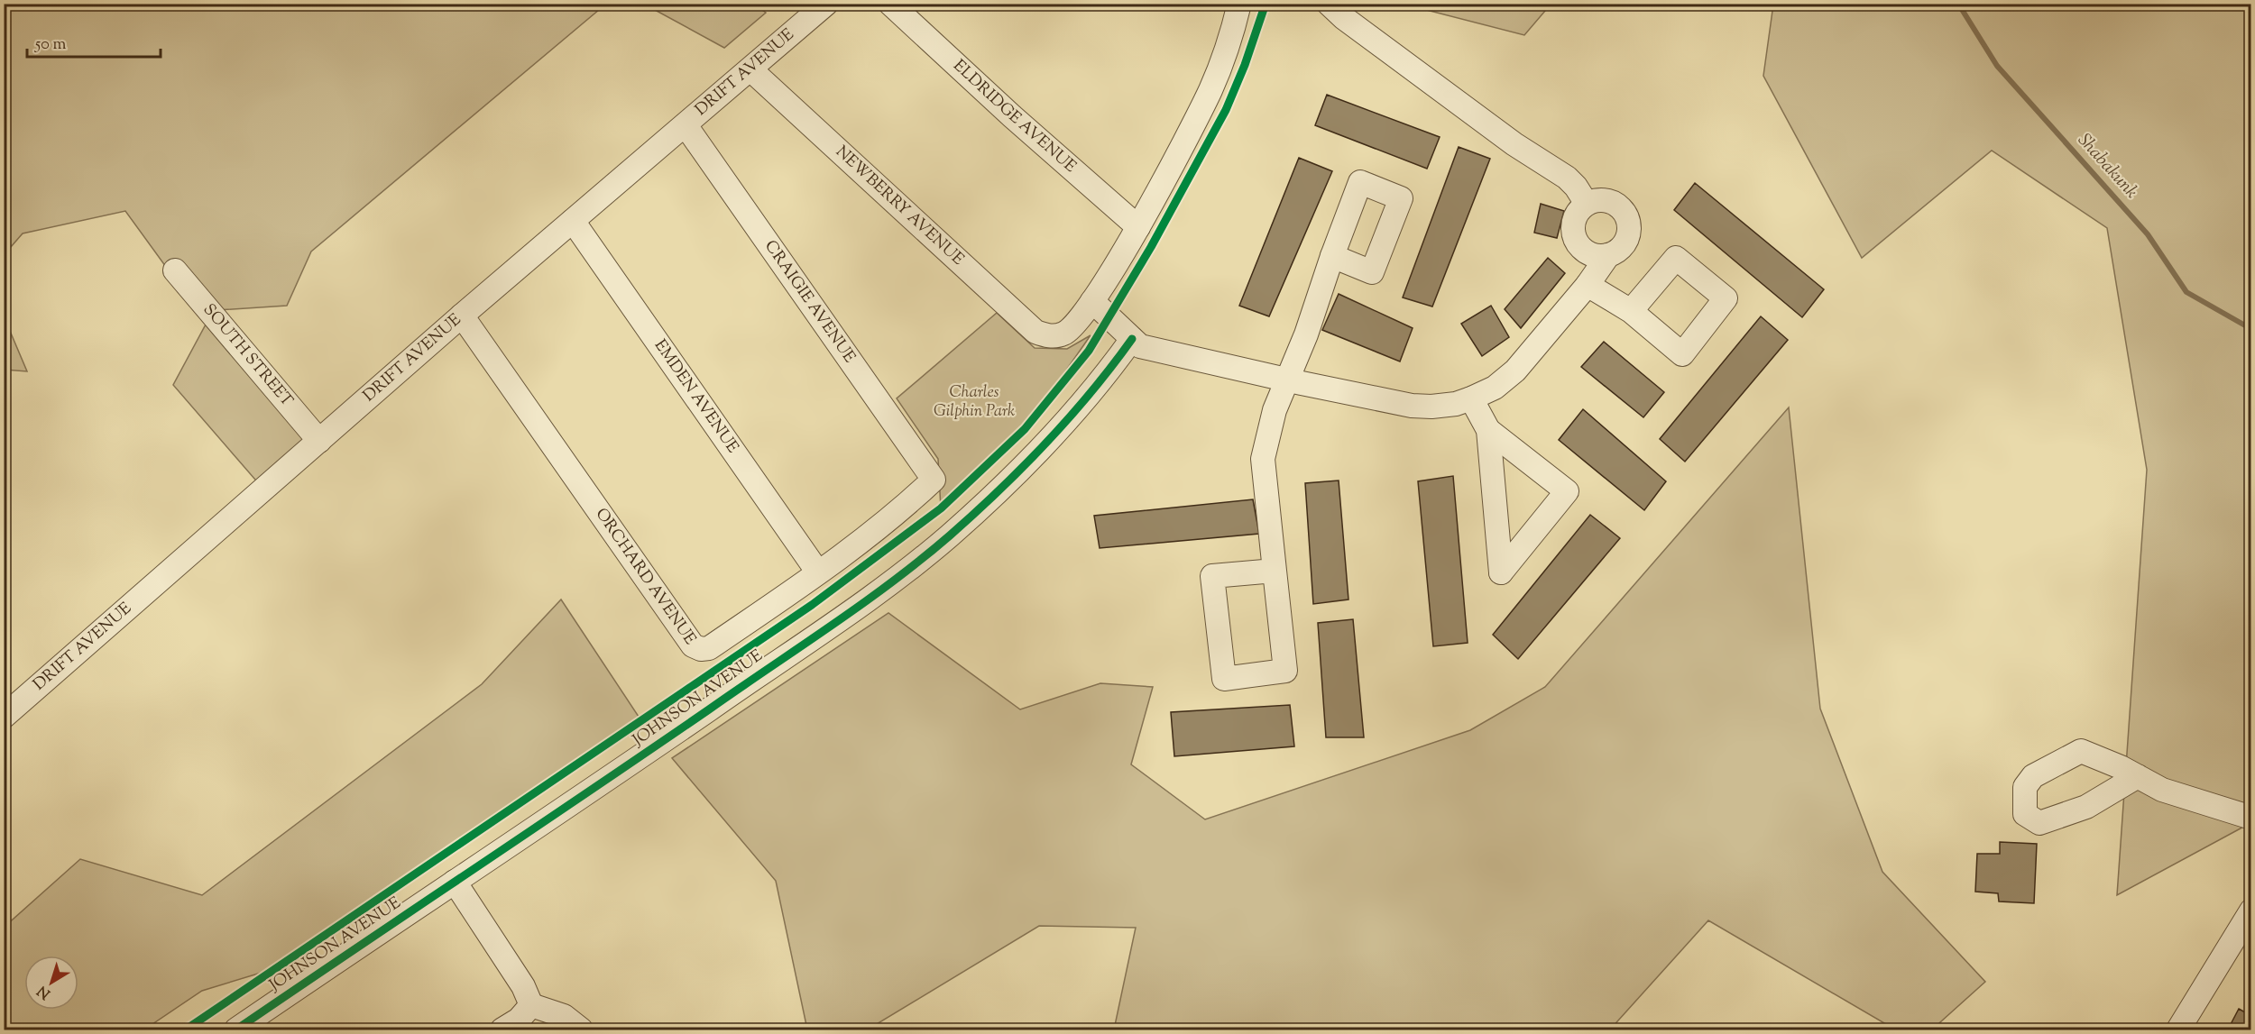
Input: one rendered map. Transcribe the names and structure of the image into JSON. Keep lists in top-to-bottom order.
{
  "streets": {
    "street": [
      "DRIFT AVENUE",
      "ELDRIDGE AVENUE",
      "NEWBERRY AVENUE",
      "CRAIGIE AVENUE",
      "SOUTH STREET",
      "EMDEN AVENUE",
      "ORCHARD AVENUE",
      "JOHNSON AVENUE"
    ]
  },
  "crossings": [
    ["DRIFT AVENUE", "NEWBERRY AVENUE"],
    ["DRIFT AVENUE", "CRAIGIE AVENUE"],
    ["DRIFT AVENUE", "SOUTH STREET"],
    ["DRIFT AVENUE", "EMDEN AVENUE"],
    ["DRIFT AVENUE", "ORCHARD AVENUE"],
    ["CRAIGIE AVENUE", "ORCHARD AVENUE"],
    ["EMDEN AVENUE", "ORCHARD AVENUE"]
  ],
  "water": ["Shabakunk"],
  "parks": ["Charles Gilphin Park"],
  "scale_bar": "50 m",
  "north": "bottom left"
}
